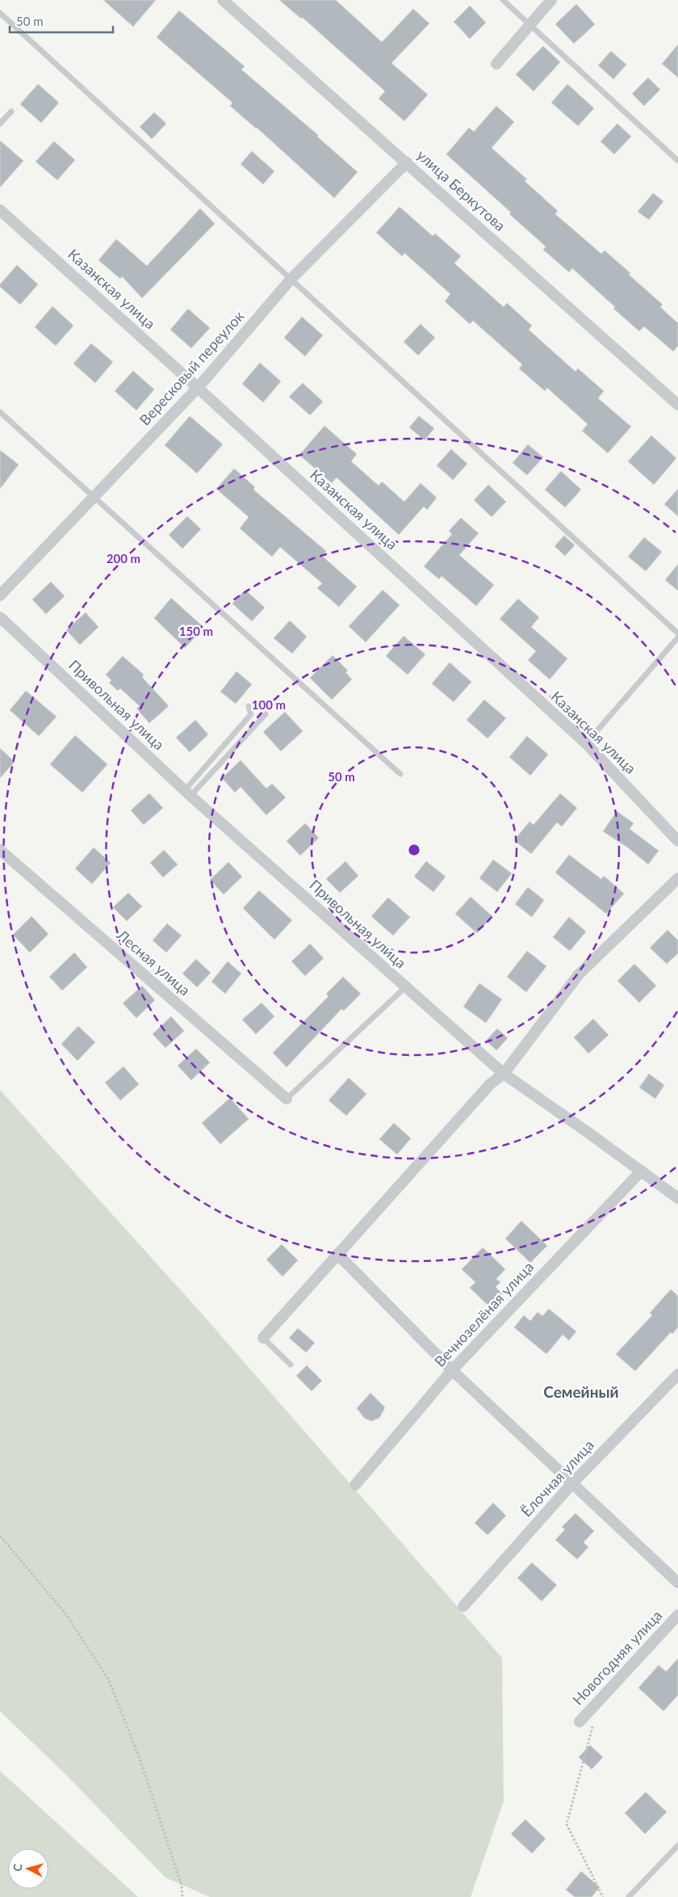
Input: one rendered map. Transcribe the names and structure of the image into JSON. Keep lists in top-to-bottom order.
{
  "streets": {
    "street": [
      "улица Беркутова",
      "Казанская улица",
      "Вересковый переулок",
      "Привольная улица",
      "Лесная улица",
      "Вечнозелёная улица",
      "Ёлочная улица",
      "Новогодняя улица"
    ]
  },
  "crossings": [
    ["улица Беркутова", "Вересковый переулок"],
    ["Казанская улица", "Вересковый переулок"],
    ["Привольная улица", "Вечнозелёная улица"]
  ],
  "districts": ["Семейный"],
  "scale_bar": "50 m",
  "north": "left",
  "rings": [
    "200 m",
    "150 m",
    "100 m",
    "50 m"
  ]
}
